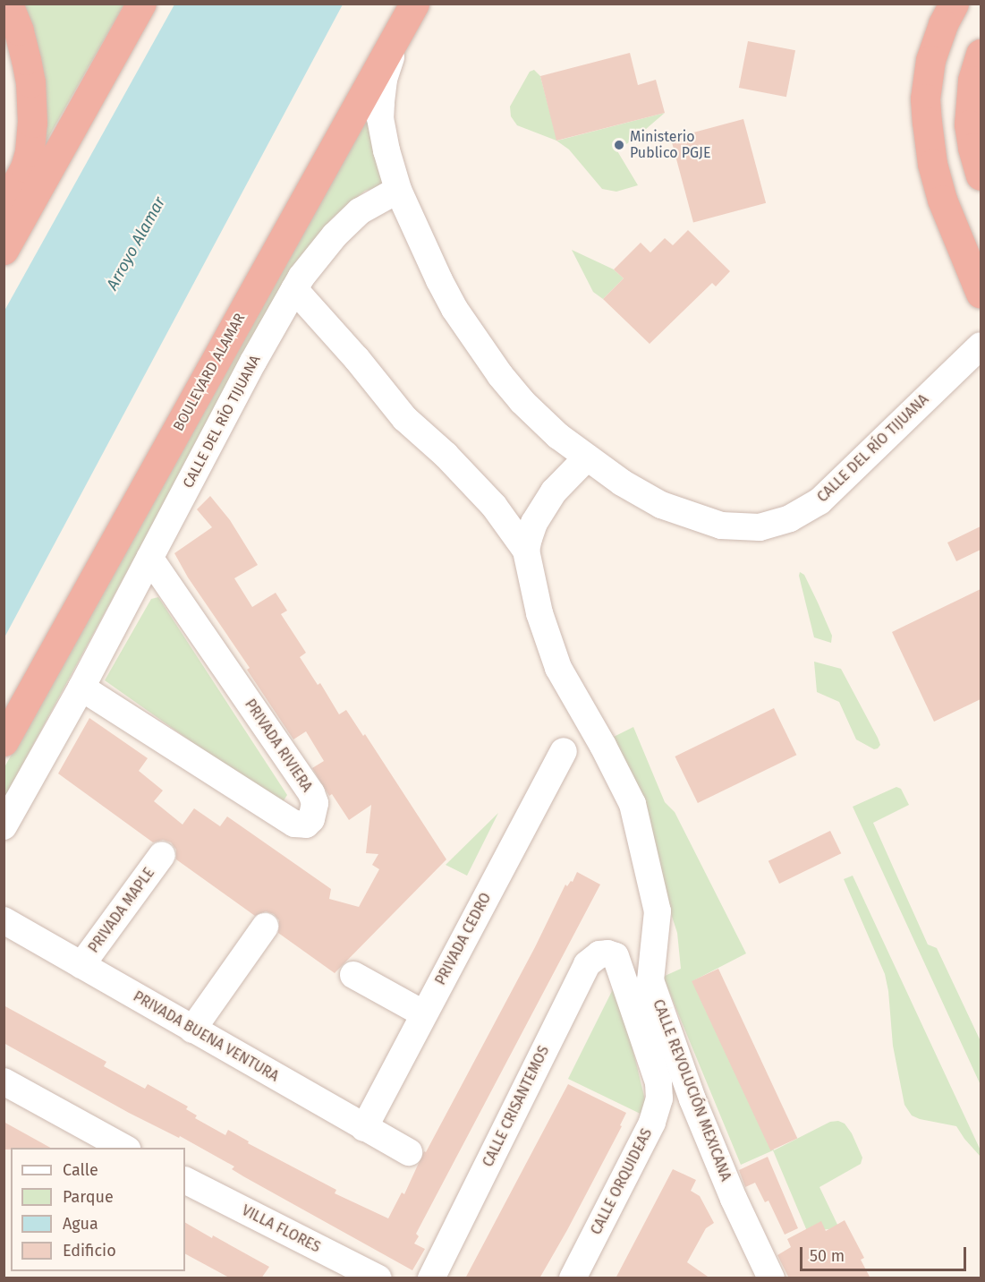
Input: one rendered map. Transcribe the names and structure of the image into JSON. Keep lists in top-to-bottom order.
{
  "streets": {
    "highway": ["BOULEVARD ALAMAR"],
    "street": [
      "CALLE DEL RÍO TIJUANA",
      "PRIVADA RIVIERA",
      "PRIVADA MAPLE",
      "PRIVADA CEDRO",
      "PRIVADA BUENA VENTURA",
      "CALLE REVOLUCIÓN MEXICANA",
      "CALLE CRISANTEMOS",
      "CALLE ORQUIDEAS",
      "VILLA FLORES"
    ]
  },
  "crossings": [
    ["CALLE DEL RÍO TIJUANA", "PRIVADA RIVIERA"],
    ["CALLE DEL RÍO TIJUANA", "CALLE REVOLUCIÓN MEXICANA"],
    ["PRIVADA MAPLE", "PRIVADA BUENA VENTURA"],
    ["PRIVADA CEDRO", "PRIVADA BUENA VENTURA"],
    ["CALLE CRISANTEMOS", "CALLE ORQUIDEAS"]
  ],
  "water": ["Arroyo Alamar"],
  "places": ["Ministerio Publico PGJE"],
  "legend": [
    "Calle",
    "Parque",
    "Agua",
    "Edificio"
  ],
  "scale_bar": "50 m"
}
